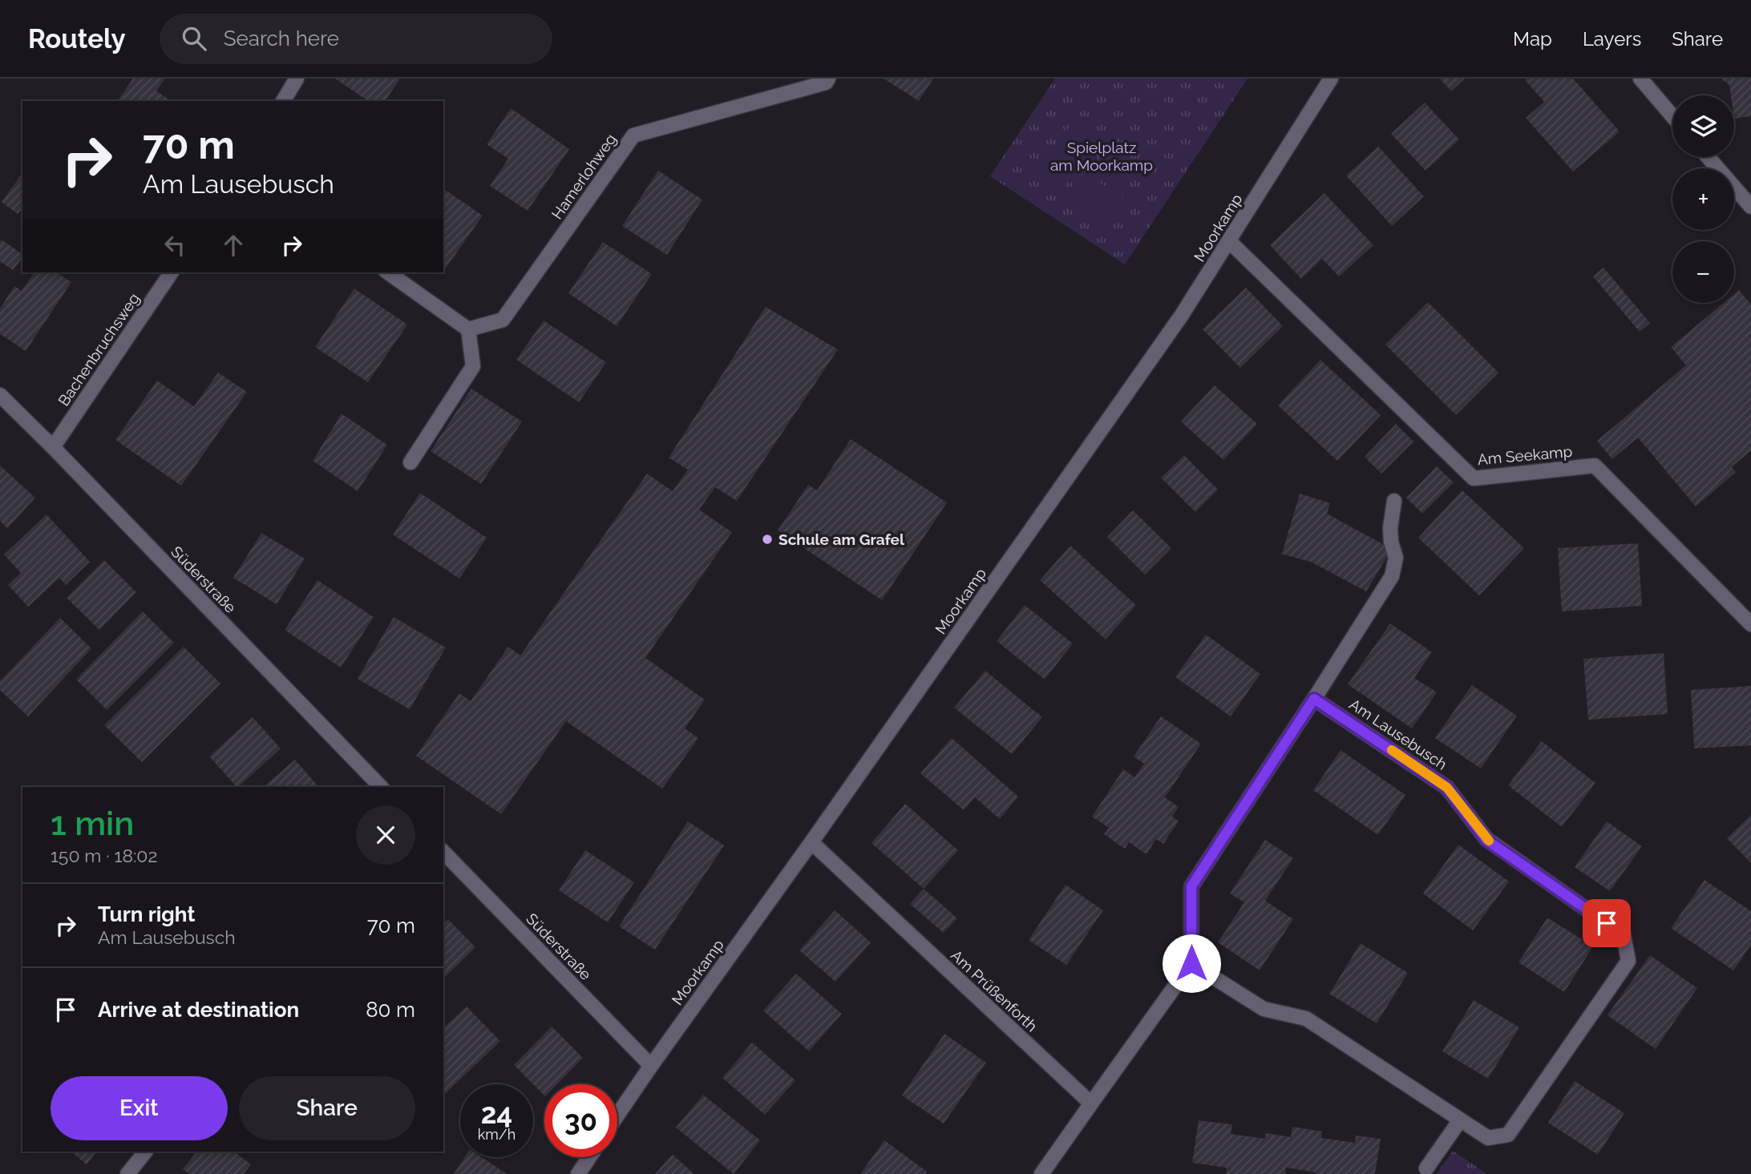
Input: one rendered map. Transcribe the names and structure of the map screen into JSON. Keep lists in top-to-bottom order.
{
  "streets": {
    "street": [
      "Hamerlohweg",
      "Moorkamp",
      "Bachenbruchsweg",
      "Am Seekamp",
      "Süderstraße",
      "Am Lausebusch",
      "Am Prüßenforth"
    ]
  },
  "crossings": [
    ["Moorkamp", "Am Seekamp"],
    ["Moorkamp", "Süderstraße"],
    ["Moorkamp", "Am Prüßenforth"],
    ["Bachenbruchsweg", "Süderstraße"]
  ],
  "parks": ["Spielplatz am Moorkamp"],
  "places": ["Schule am Grafel"],
  "page": {
    "header": "Routely",
    "search": "Search here",
    "nav": ["Map", "Layers", "Share"],
    "map_buttons": ["+", "−"],
    "turn": ["70 m", "Am Lausebusch"],
    "heading": ["1 min", "150 m · 18:02"],
    "list": [
      {
        "name": "Turn right",
        "note": "Am Lausebusch",
        "value": "70 m"
      },
      {
        "name": "Arrive at destination",
        "value": "80 m"
      }
    ],
    "buttons": ["Exit", "Share"],
    "speed": "24 km/h",
    "limit": "30"
  }
}
